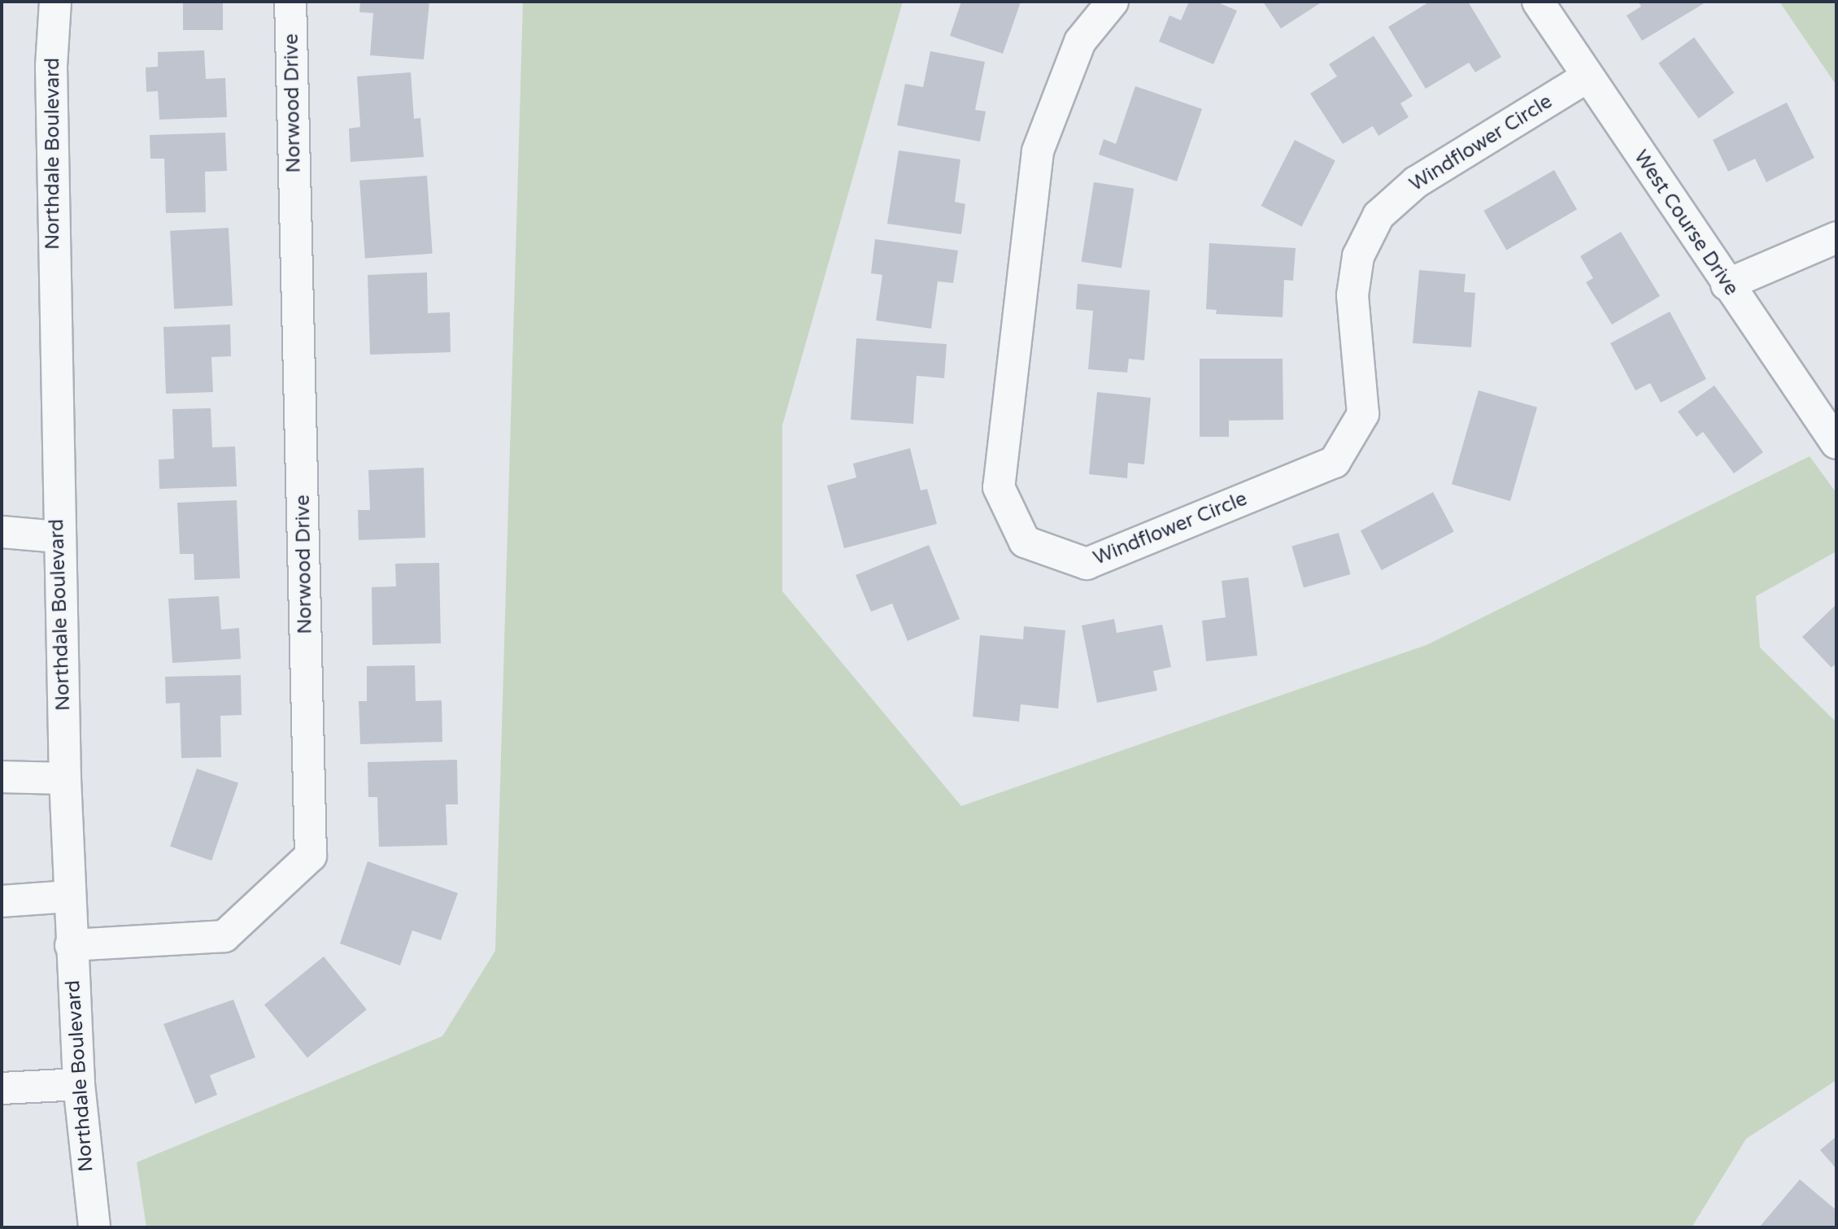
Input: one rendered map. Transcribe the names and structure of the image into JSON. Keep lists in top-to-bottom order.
{
  "streets": {
    "street": [
      "Norwood Drive",
      "Windflower Circle",
      "Northdale Boulevard",
      "West Course Drive"
    ]
  },
  "crossings": [
    ["Norwood Drive", "Northdale Boulevard"],
    ["Windflower Circle", "West Course Drive"]
  ]
}
